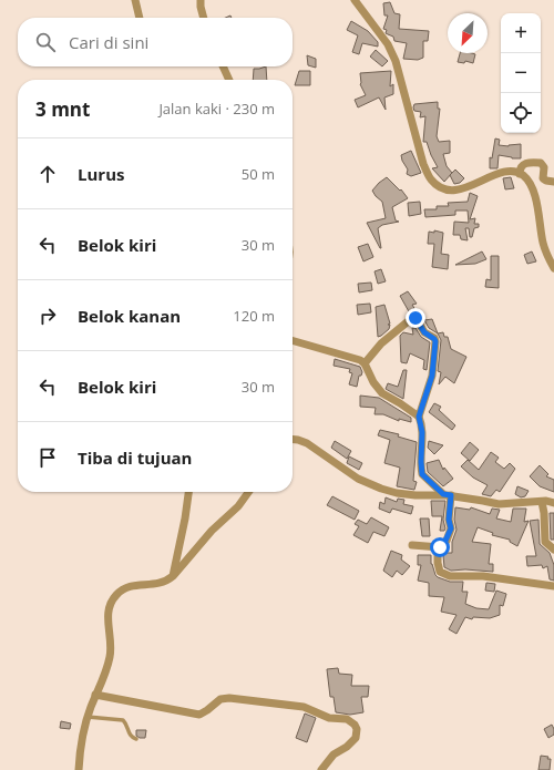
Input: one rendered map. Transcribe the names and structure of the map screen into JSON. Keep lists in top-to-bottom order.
{
  "north": "bottom left",
  "page": {
    "map_buttons": ["+", "−"],
    "search": "Cari di sini",
    "heading": ["3 mnt", "Jalan kaki · 230 m"],
    "list": [
      ["Lurus", "50 m"],
      ["Belok kiri", "30 m"],
      ["Belok kanan", "120 m"],
      ["Belok kiri", "30 m"],
      "Tiba di tujuan"
    ]
  }
}
